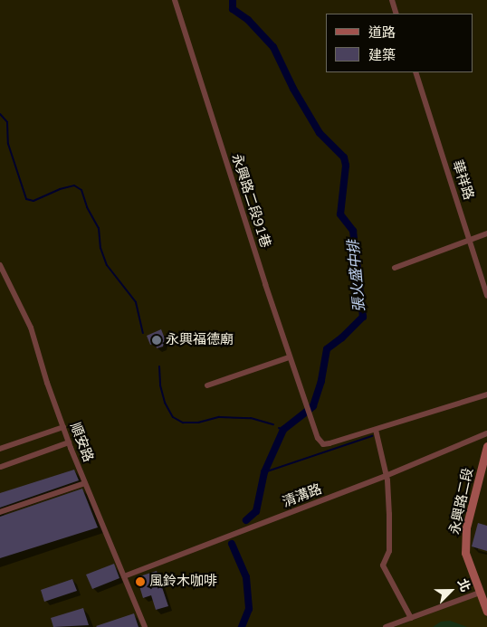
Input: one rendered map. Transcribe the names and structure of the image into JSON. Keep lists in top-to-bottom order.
{
  "streets": {
    "street": [
      "華祥路",
      "永興路二段91巷",
      "順安路",
      "清溝路",
      "永興路二段"
    ]
  },
  "crossings": [
    ["順安路", "清溝路"]
  ],
  "water": ["張火盛中排"],
  "places": ["永興福德廟", "風鈴木咖啡"],
  "legend": ["道路", "建築"],
  "north": "top right"
}
